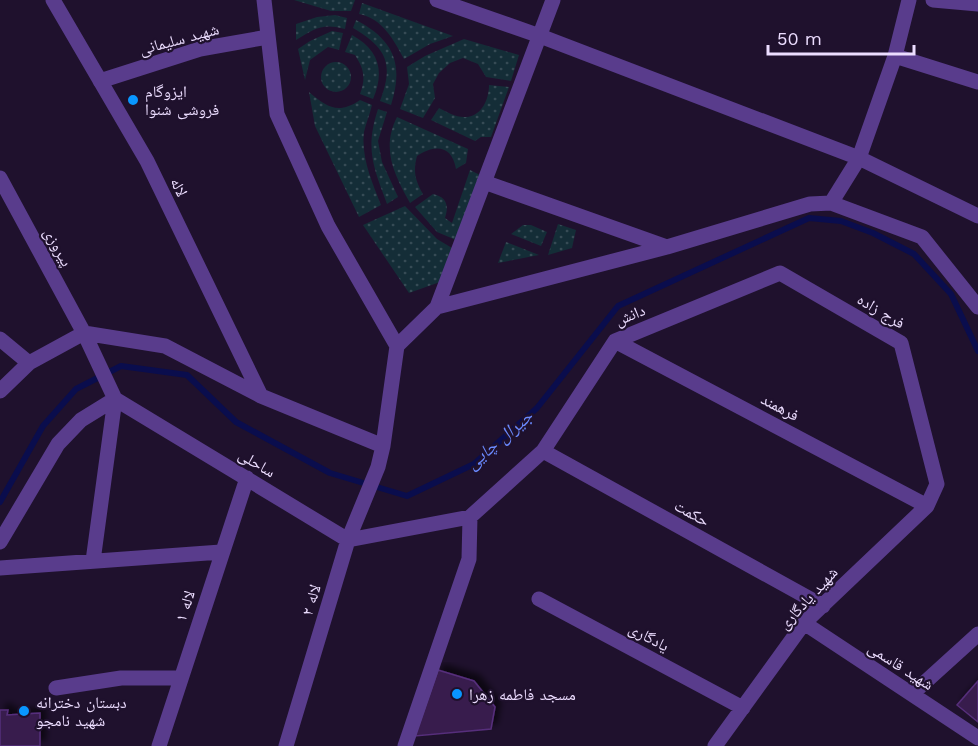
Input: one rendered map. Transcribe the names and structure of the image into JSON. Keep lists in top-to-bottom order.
{
  "streets": {
    "street": [
      "شهید سلیمانی",
      "لاله",
      "پیروزی",
      "فرج زاده",
      "دانش",
      "فرهمند",
      "ساحلی",
      "حکمت",
      "شهید یادگاری",
      "لاله ۲",
      "لاله ۱",
      "یادگاری",
      "شهید قاسمی"
    ]
  },
  "crossings": [
    ["شهید سلیمانی", "لاله"],
    ["پیروزی", "ساحلی"],
    ["فرج زاده", "دانش"],
    ["فرج زاده", "شهید یادگاری"],
    ["دانش", "فرهمند"],
    ["دانش", "حکمت"],
    ["فرهمند", "شهید یادگاری"],
    ["ساحلی", "لاله ۲"],
    ["ساحلی", "لاله ۱"],
    ["حکمت", "شهید یادگاری"],
    ["شهید یادگاری", "یادگاری"],
    ["شهید یادگاری", "شهید قاسمی"]
  ],
  "water": ["جیرال چایی"],
  "places": ["ایزوگام فروشی شنوا", "مسجد فاطمه زهرا", "دبستان دخترانه شهید نامجو"],
  "scale_bar": "50 m"
}
